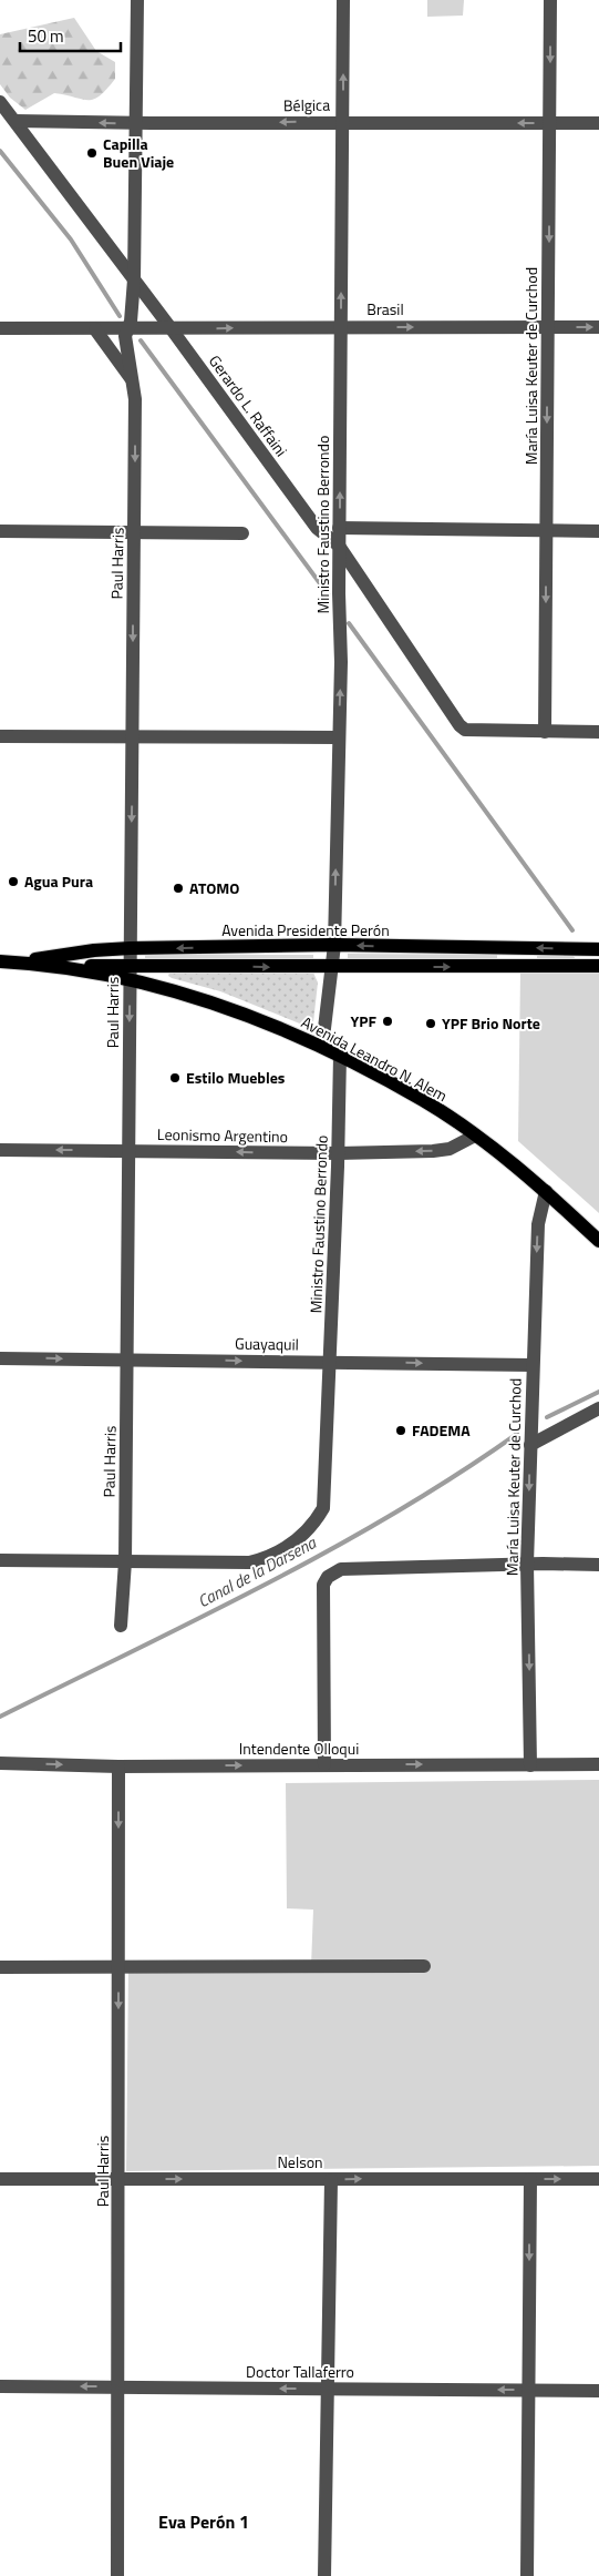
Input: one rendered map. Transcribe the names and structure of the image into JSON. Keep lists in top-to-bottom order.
{
  "streets": {
    "main road": ["Avenida Presidente Perón", "Avenida Leandro N. Alem"],
    "street": [
      "Bélgica",
      "Brasil",
      "María Luisa Keuter de Curchod",
      "Gerardo L. Raffaini",
      "Ministro Faustino Berrondo",
      "Paul Harris",
      "Leonismo Argentino",
      "Guayaquil",
      "Intendente Olloqui",
      "Nelson",
      "Doctor Tallaferro"
    ]
  },
  "crossings": [
    ["Bélgica", "María Luisa Keuter de Curchod"],
    ["Bélgica", "Gerardo L. Raffaini"],
    ["Bélgica", "Ministro Faustino Berrondo"],
    ["Brasil", "María Luisa Keuter de Curchod"],
    ["Brasil", "Gerardo L. Raffaini"],
    ["Brasil", "Ministro Faustino Berrondo"],
    ["Brasil", "Paul Harris"],
    ["María Luisa Keuter de Curchod", "Gerardo L. Raffaini"],
    ["María Luisa Keuter de Curchod", "Avenida Leandro N. Alem"],
    ["María Luisa Keuter de Curchod", "Guayaquil"],
    ["María Luisa Keuter de Curchod", "Intendente Olloqui"],
    ["Gerardo L. Raffaini", "Ministro Faustino Berrondo"],
    ["Gerardo L. Raffaini", "Paul Harris"],
    ["Ministro Faustino Berrondo", "Paul Harris"],
    ["Ministro Faustino Berrondo", "Avenida Presidente Perón"],
    ["Ministro Faustino Berrondo", "Avenida Leandro N. Alem"],
    ["Ministro Faustino Berrondo", "Leonismo Argentino"],
    ["Ministro Faustino Berrondo", "Guayaquil"],
    ["Paul Harris", "Avenida Presidente Perón"],
    ["Paul Harris", "Avenida Leandro N. Alem"],
    ["Paul Harris", "Leonismo Argentino"],
    ["Paul Harris", "Guayaquil"],
    ["Paul Harris", "Intendente Olloqui"],
    ["Paul Harris", "Nelson"],
    ["Paul Harris", "Doctor Tallaferro"],
    ["Avenida Presidente Perón", "Avenida Leandro N. Alem"],
    ["Avenida Leandro N. Alem", "Leonismo Argentino"]
  ],
  "one_way": [
    "Bélgica",
    "Brasil",
    "María Luisa Keuter de Curchod",
    "Ministro Faustino Berrondo",
    "Paul Harris",
    "Leonismo Argentino",
    "Guayaquil",
    "Intendente Olloqui",
    "Nelson",
    "Doctor Tallaferro"
  ],
  "districts": ["Eva Perón 1"],
  "water": ["Canal de la Darsena"],
  "places": [
    "Capilla Buen Viaje",
    "Agua Pura",
    "ATOMO",
    "YPF",
    "YPF Brio Norte",
    "Estilo Muebles",
    "FADEMA"
  ],
  "scale_bar": "50 m"
}
